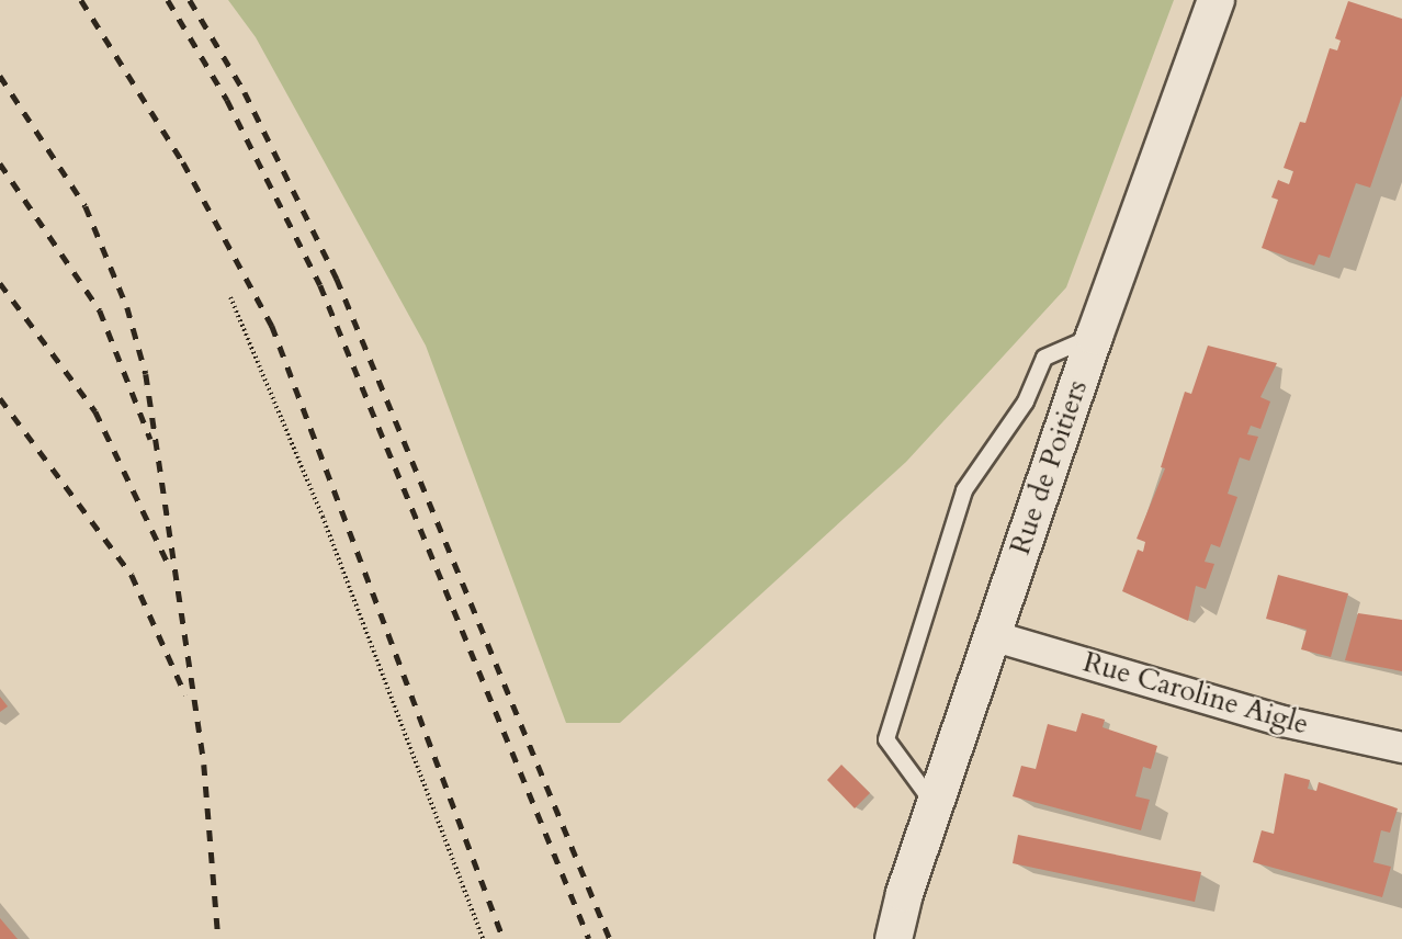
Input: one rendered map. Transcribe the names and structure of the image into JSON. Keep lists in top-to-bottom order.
{
  "streets": {
    "street": ["Rue de Poitiers", "Rue Caroline Aigle"]
  },
  "crossings": [
    ["Rue de Poitiers", "Rue Caroline Aigle"]
  ]
}
